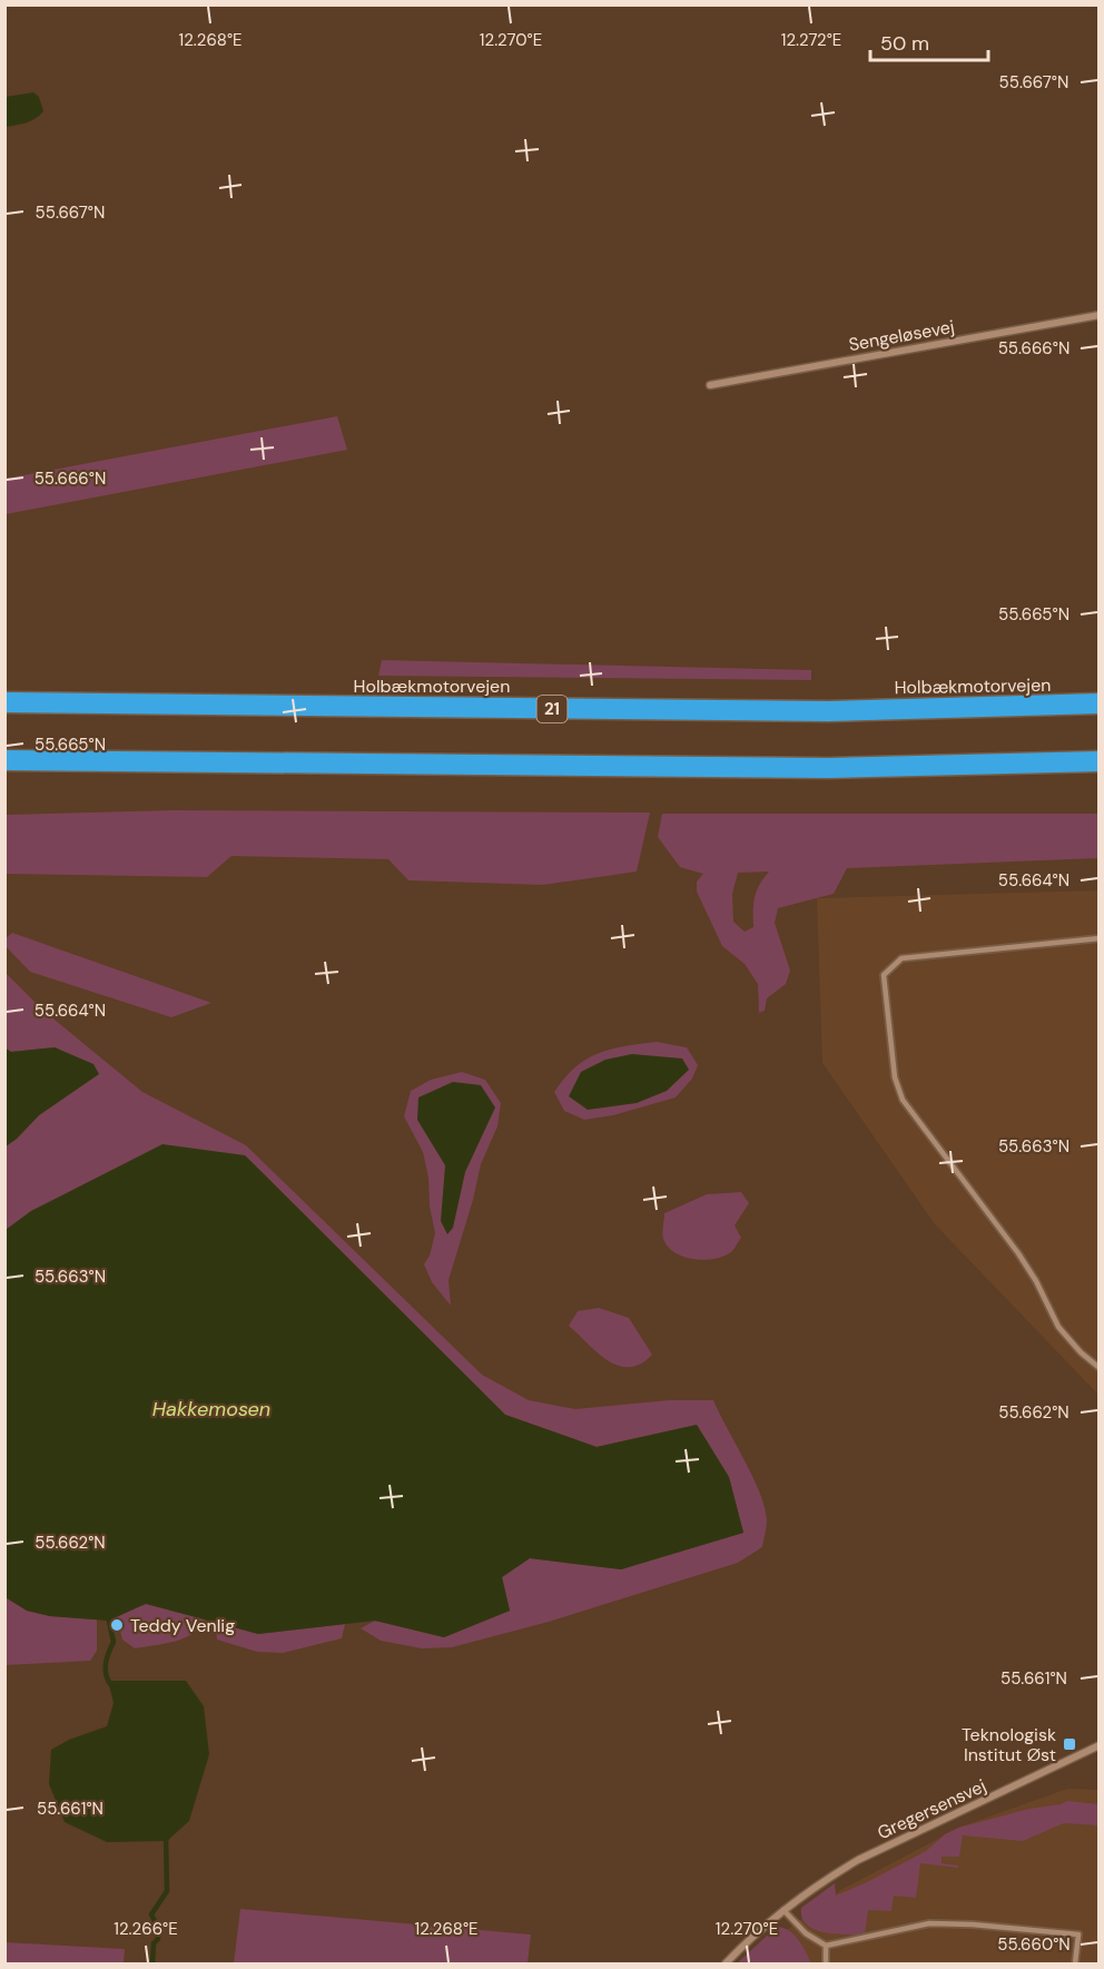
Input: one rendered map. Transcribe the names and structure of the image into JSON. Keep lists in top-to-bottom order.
{
  "streets": {
    "highway": ["Holbækmotorvejen", "21"],
    "street": ["Sengeløsevej", "Gregersensvej"]
  },
  "water": ["Hakkemosen"],
  "places": {
    "other": ["Teddy Venlig"],
    "transit": ["Teknologisk Institut Øst"]
  },
  "scale_bar": "50 m",
  "coordinates": [
    "12.268°E",
    "12.270°E",
    "12.272°E",
    "55.667°N",
    "55.666°N",
    "55.665°N",
    "55.664°N",
    "55.663°N",
    "55.662°N",
    "55.661°N",
    "12.266°E",
    "55.660°N"
  ]
}
